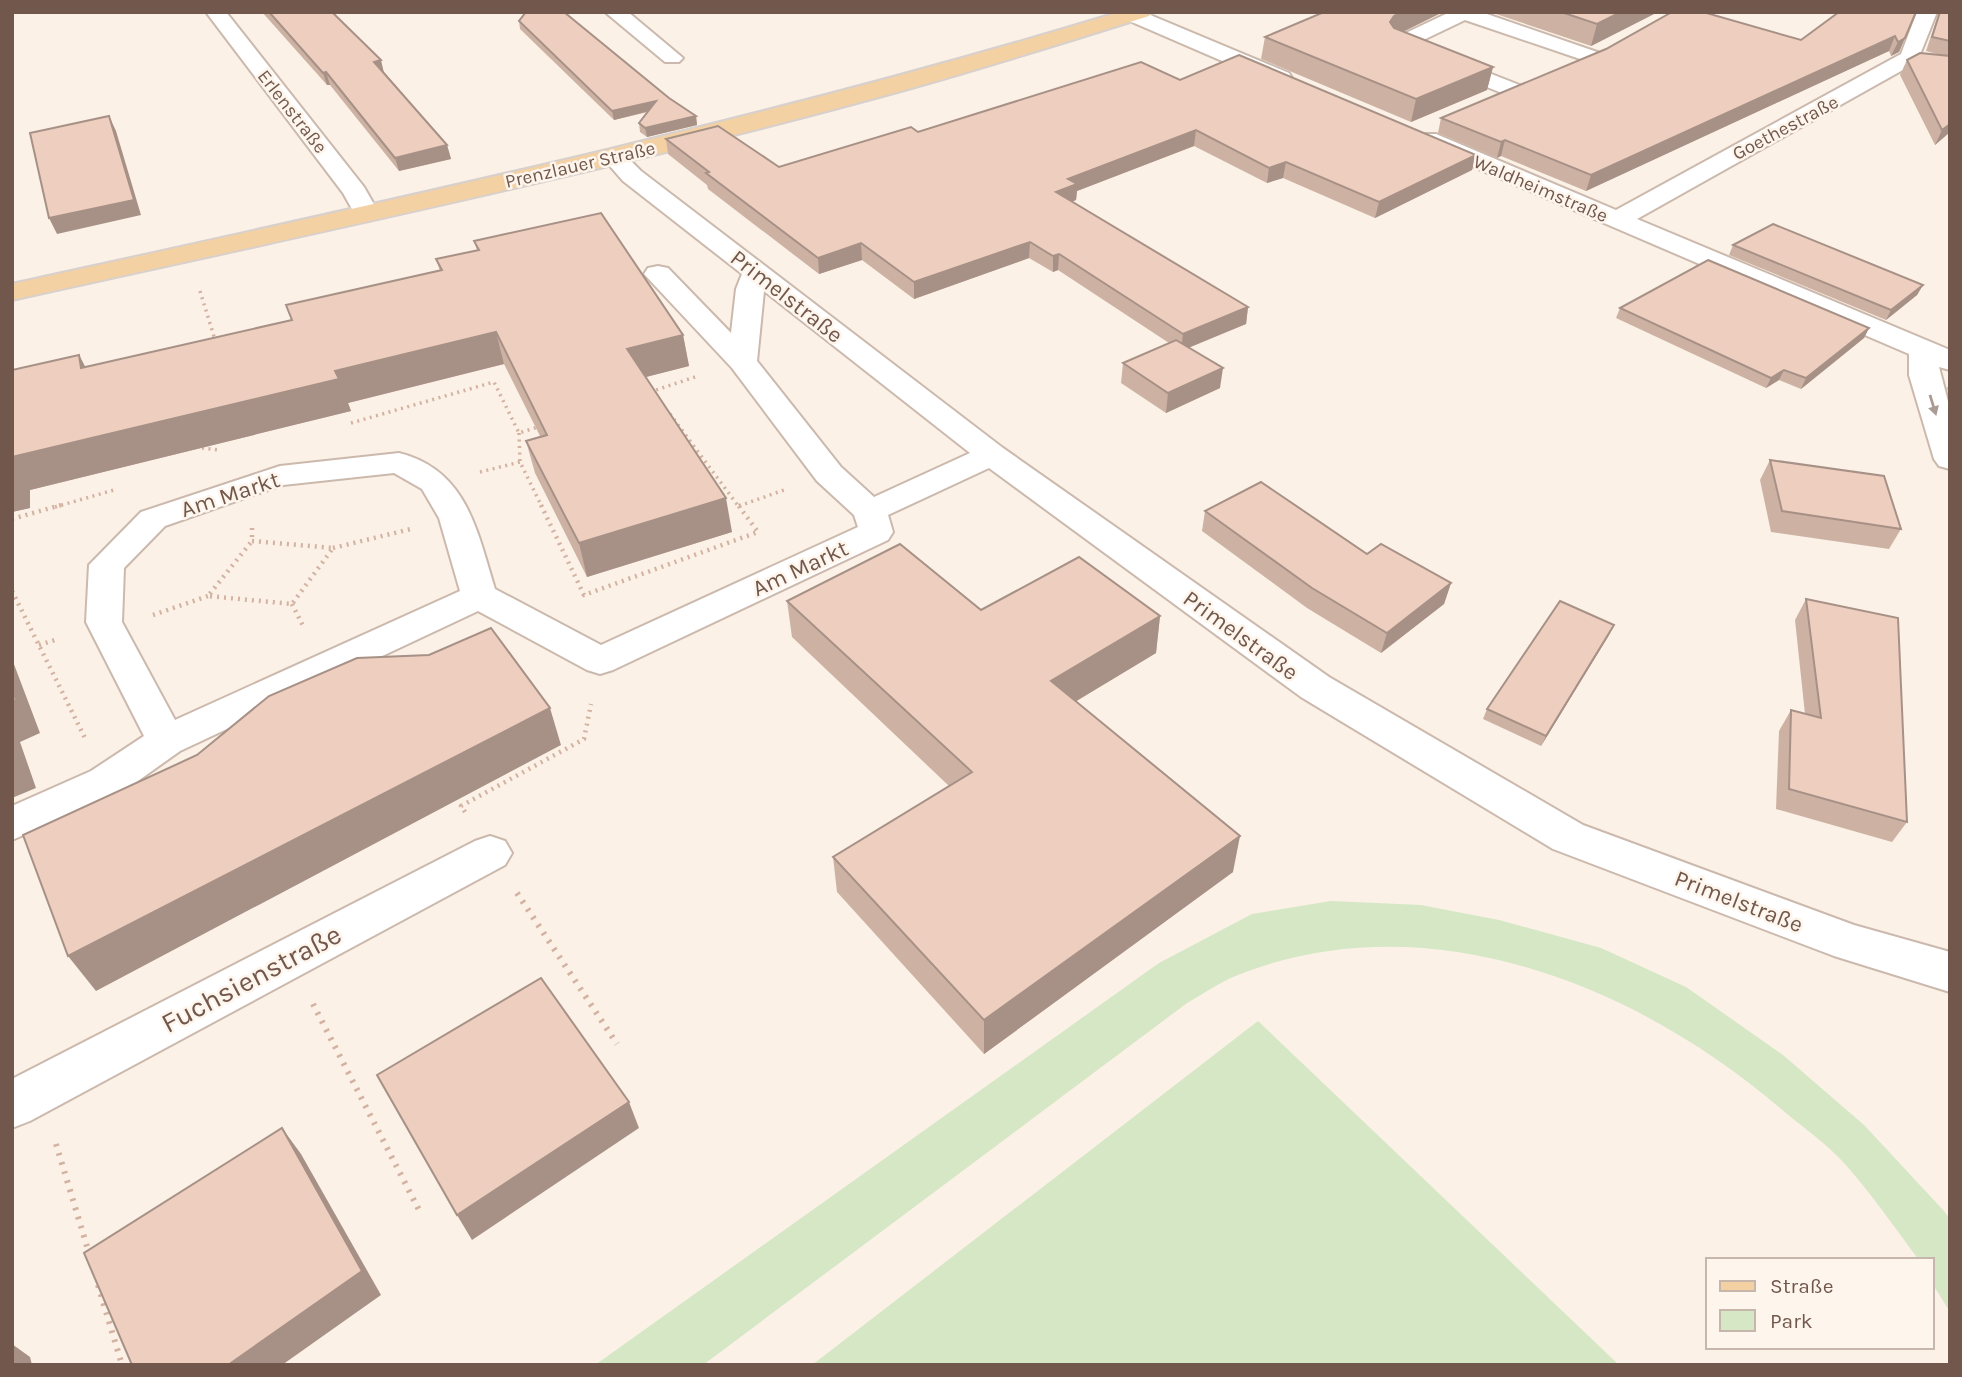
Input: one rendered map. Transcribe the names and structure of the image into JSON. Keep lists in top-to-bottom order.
{
  "streets": {
    "main road": ["Prenzlauer Straße"],
    "street": [
      "Erlenstraße",
      "Goethestraße",
      "Waldheimstraße",
      "Primelstraße",
      "Am Markt",
      "Fuchsienstraße"
    ]
  },
  "crossings": [
    ["Erlenstraße", "Prenzlauer Straße"],
    ["Goethestraße", "Waldheimstraße"],
    ["Prenzlauer Straße", "Primelstraße"]
  ],
  "legend": ["Straße", "Park"]
}
